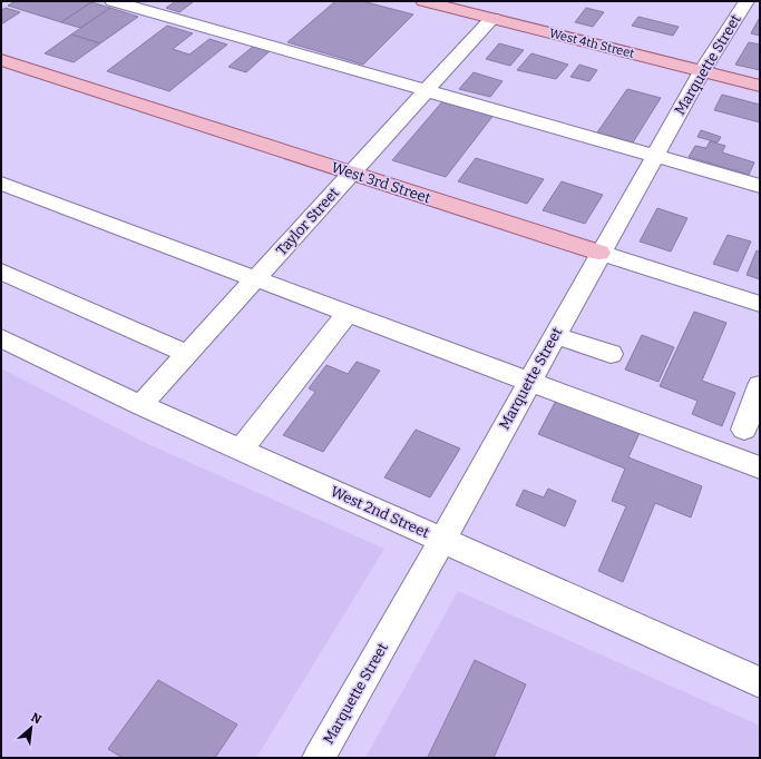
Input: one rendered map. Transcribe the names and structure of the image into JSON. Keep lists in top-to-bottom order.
{
  "streets": {
    "main road": ["West 4th Street", "West 3rd Street"],
    "street": ["Marquette Street", "Taylor Street", "West 2nd Street"]
  },
  "crossings": [
    ["West 4th Street", "Marquette Street"],
    ["West 4th Street", "Taylor Street"],
    ["Marquette Street", "West 3rd Street"],
    ["Marquette Street", "West 2nd Street"],
    ["West 3rd Street", "Taylor Street"],
    ["Taylor Street", "West 2nd Street"]
  ],
  "north": "top right"
}
